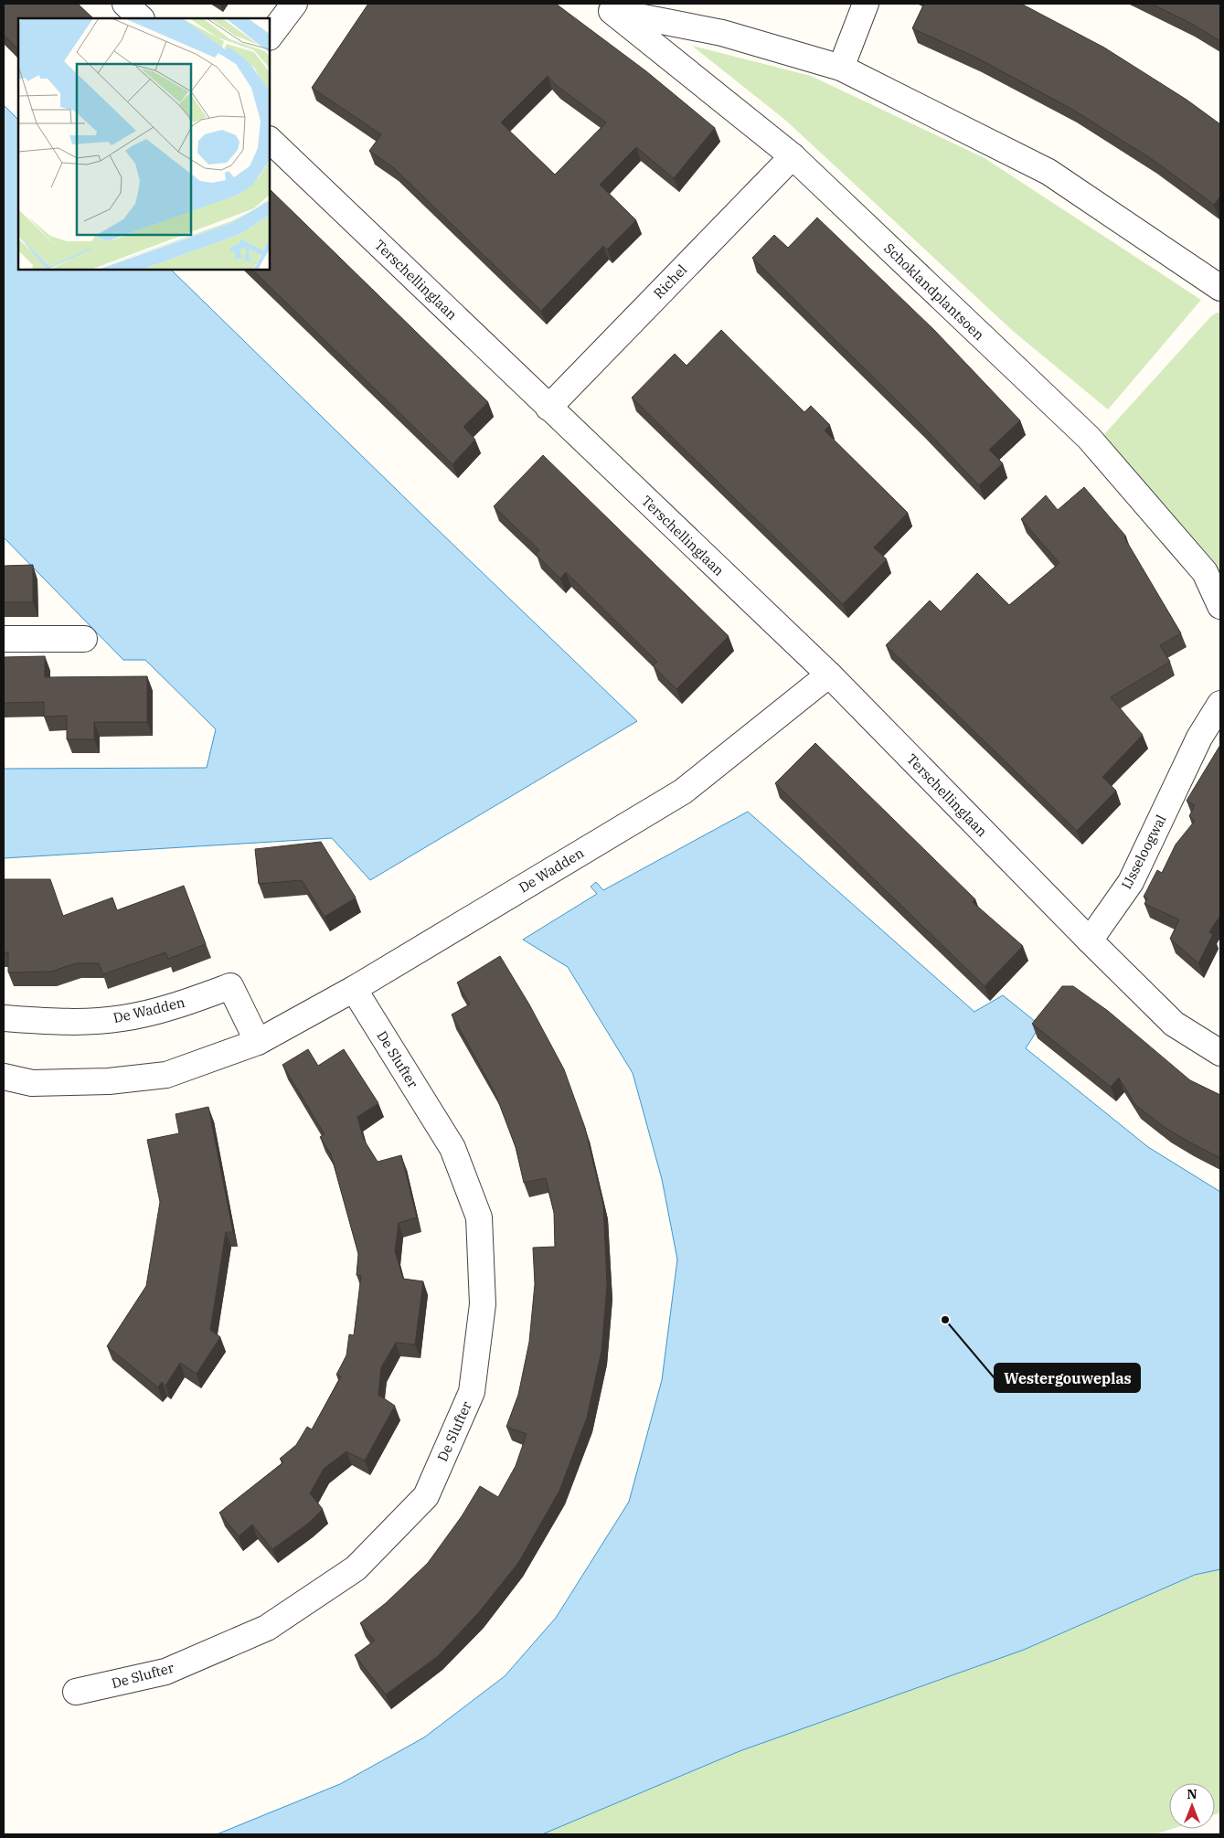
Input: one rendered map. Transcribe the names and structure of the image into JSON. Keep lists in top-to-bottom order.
{
  "streets": {
    "street": [
      "Terschellinglaan",
      "Richel",
      "Schoklandplantsoen",
      "IJsseloogwal",
      "De Wadden",
      "De Slufter"
    ]
  },
  "crossings": [
    ["Terschellinglaan", "Richel"],
    ["Terschellinglaan", "IJsseloogwal"],
    ["Terschellinglaan", "De Wadden"],
    ["Richel", "Schoklandplantsoen"],
    ["De Wadden", "De Slufter"]
  ],
  "places": ["Westergouweplas"],
  "north": "top"
}
